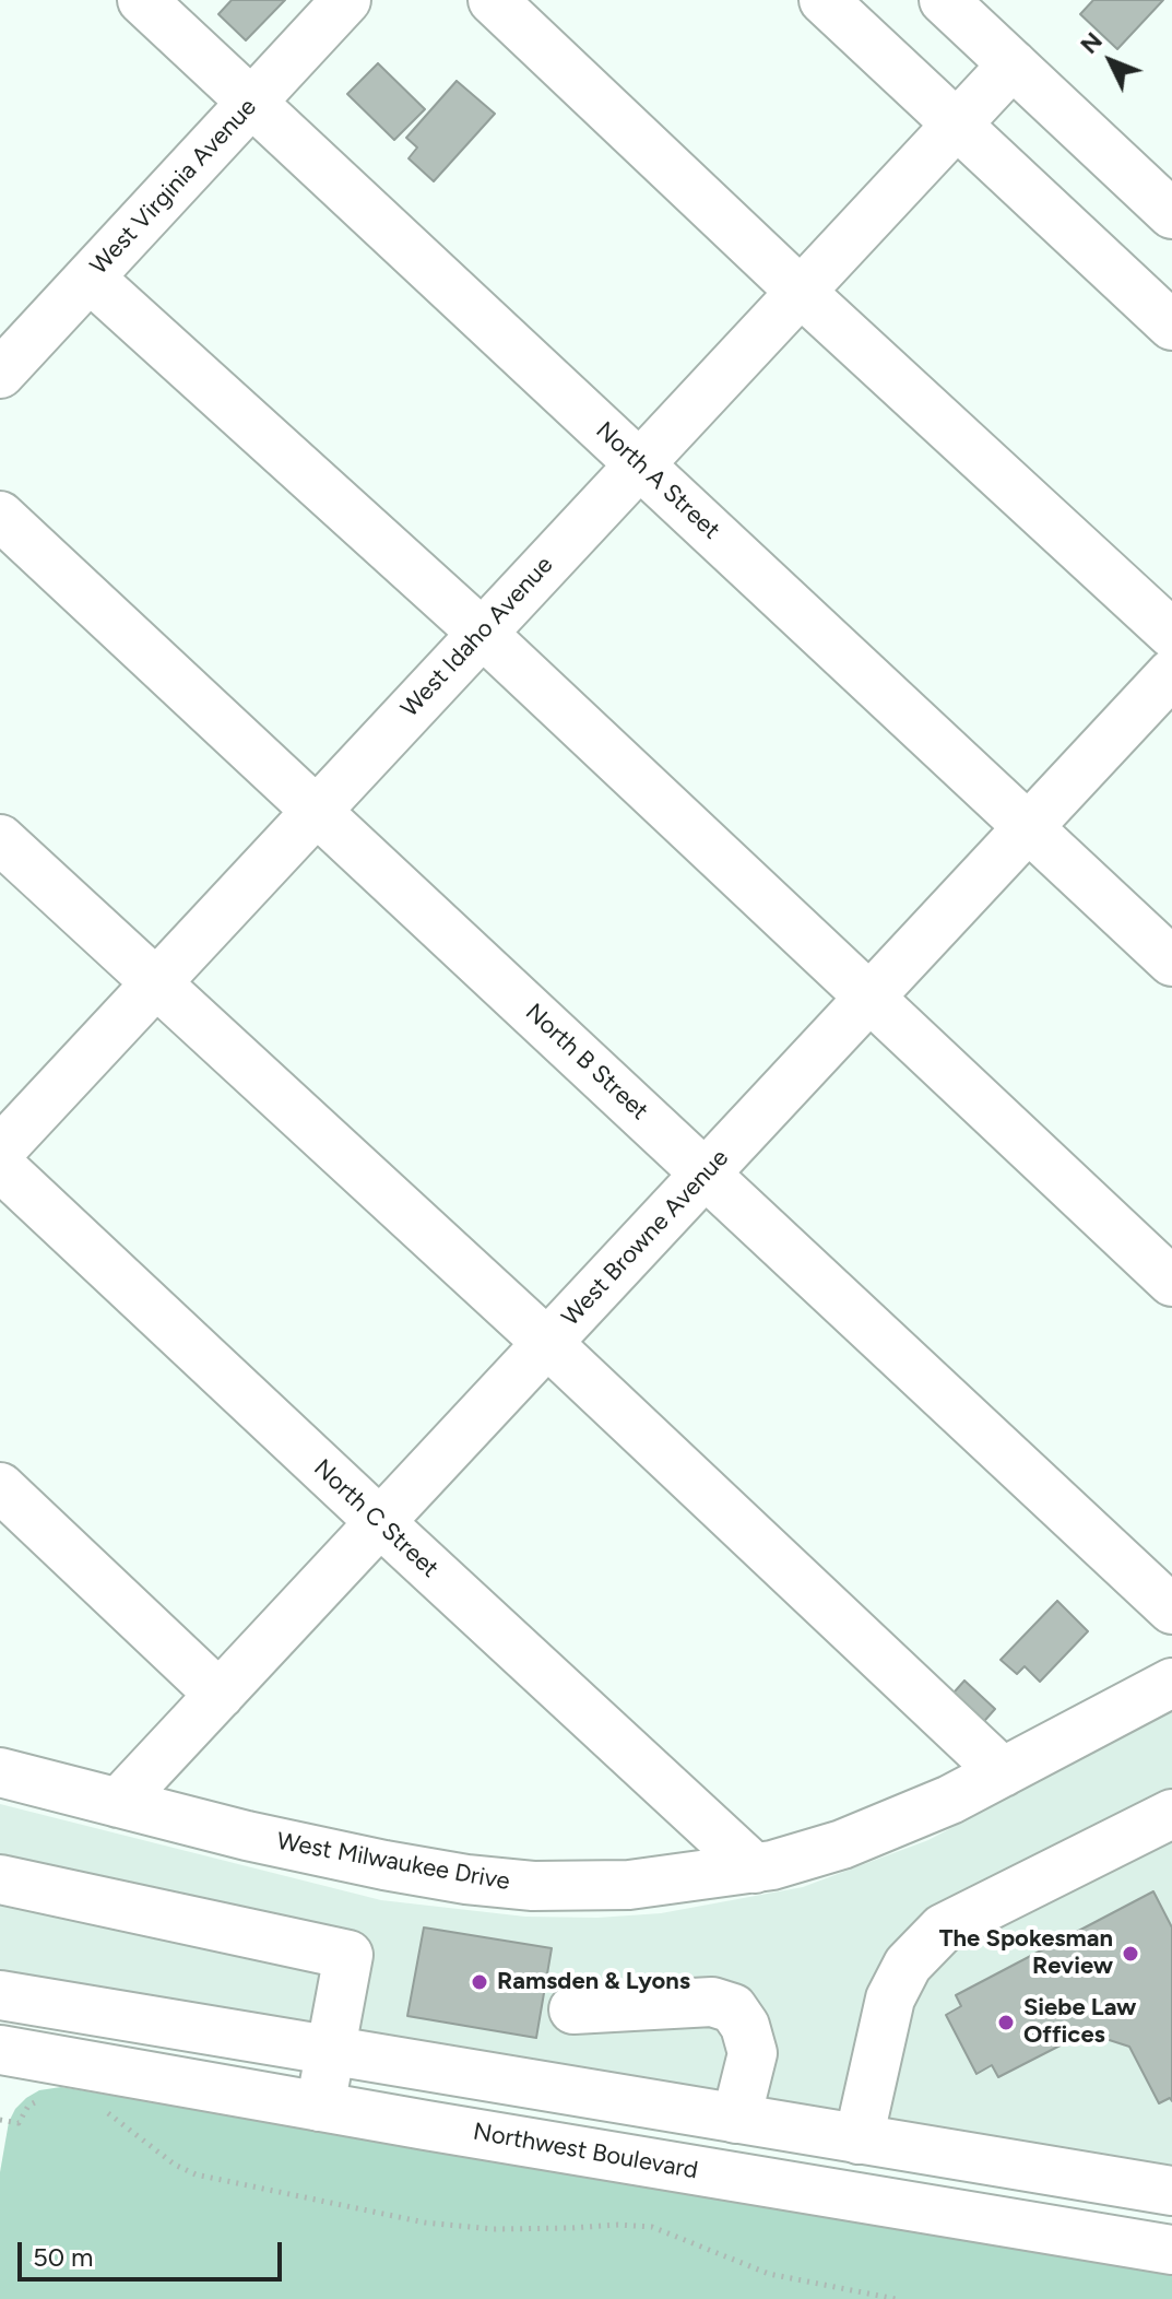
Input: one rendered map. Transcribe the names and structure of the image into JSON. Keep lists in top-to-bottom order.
{
  "streets": {
    "street": [
      "West Virginia Avenue",
      "North A Street",
      "West Idaho Avenue",
      "North B Street",
      "West Browne Avenue",
      "North C Street",
      "West Milwaukee Drive",
      "Northwest Boulevard"
    ]
  },
  "crossings": [
    ["West Virginia Avenue", "North A Street"],
    ["North A Street", "West Idaho Avenue"],
    ["North A Street", "West Browne Avenue"],
    ["West Idaho Avenue", "North B Street"],
    ["North B Street", "West Browne Avenue"],
    ["West Browne Avenue", "North C Street"],
    ["West Browne Avenue", "West Milwaukee Drive"],
    ["North C Street", "West Milwaukee Drive"]
  ],
  "places": ["The Spokesman Review", "Ramsden & Lyons", "Siebe Law Offices"],
  "scale_bar": "50 m",
  "north": "top left"
}
